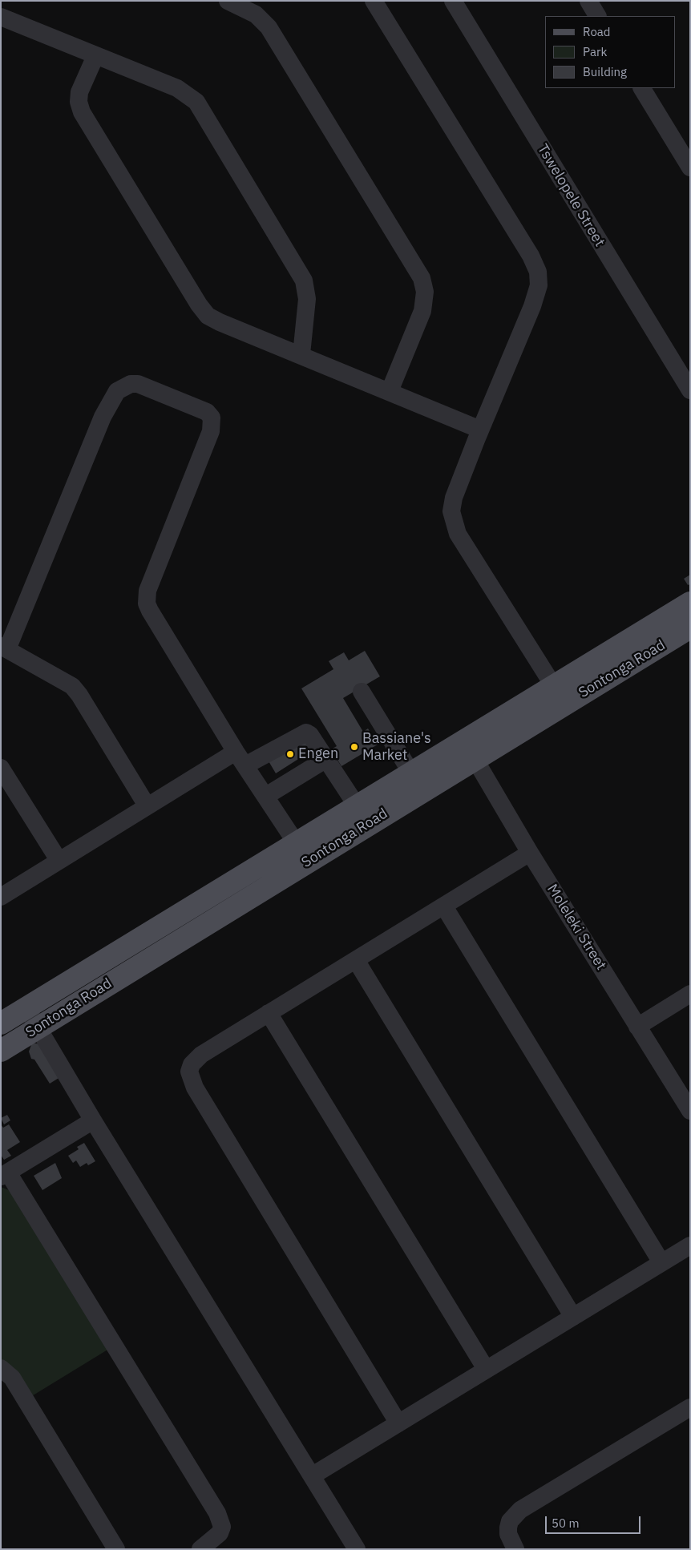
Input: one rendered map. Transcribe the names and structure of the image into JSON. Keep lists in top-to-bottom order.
{
  "streets": {
    "main road": ["Sontonga Road"],
    "street": ["Tswelopele Street", "Moleleki Street"]
  },
  "crossings": [
    ["Sontonga Road", "Moleleki Street"]
  ],
  "places": ["Bassiane's Market", "Engen"],
  "legend": ["Road", "Park", "Building"],
  "scale_bar": "50 m"
}
